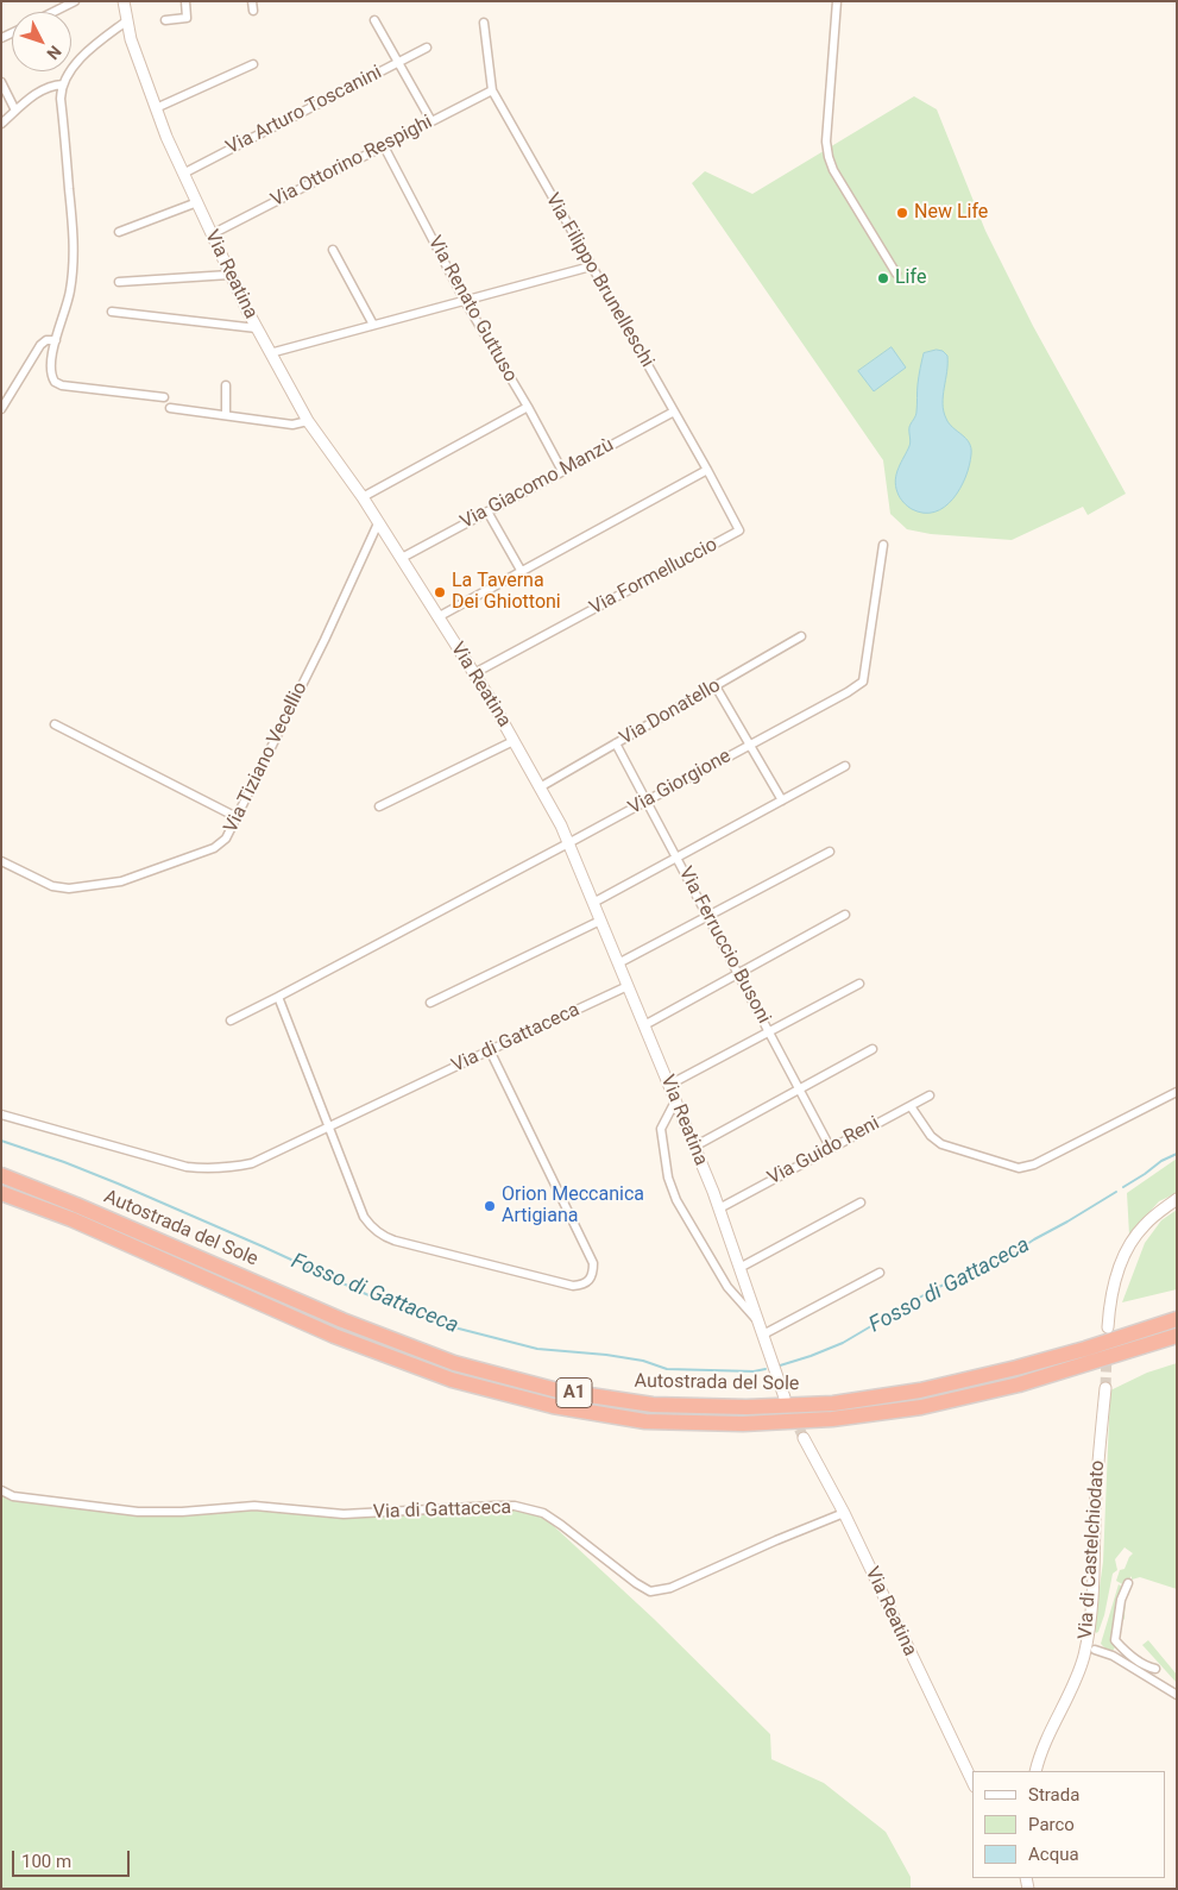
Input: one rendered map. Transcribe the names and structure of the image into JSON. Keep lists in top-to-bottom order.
{
  "streets": {
    "highway": ["Autostrada del Sole", "A1"],
    "street": [
      "Via Arturo Toscanini",
      "Via Ottorino Respighi",
      "Via Reatina",
      "Via Filippo Brunelleschi",
      "Via Renato Guttuso",
      "Via Giacomo Manzù",
      "Via Formelluccio",
      "Via Donatello",
      "Via Tiziano Vecellio",
      "Via Giorgione",
      "Via Ferruccio Busoni",
      "Via di Gattaceca",
      "Via Guido Reni",
      "Via di Castelchiodato"
    ]
  },
  "crossings": [
    ["Via Arturo Toscanini", "Via Reatina"],
    ["Via Ottorino Respighi", "Via Reatina"],
    ["Via Ottorino Respighi", "Via Filippo Brunelleschi"],
    ["Via Ottorino Respighi", "Via Renato Guttuso"],
    ["Via Reatina", "Via Giacomo Manzù"],
    ["Via Reatina", "Via Formelluccio"],
    ["Via Reatina", "Via Donatello"],
    ["Via Reatina", "Via Tiziano Vecellio"],
    ["Via Reatina", "Via Giorgione"],
    ["Via Reatina", "Via di Gattaceca"],
    ["Via Reatina", "Via Guido Reni"],
    ["Via Filippo Brunelleschi", "Via Giacomo Manzù"],
    ["Via Filippo Brunelleschi", "Via Formelluccio"],
    ["Via Renato Guttuso", "Via Giacomo Manzù"],
    ["Via Donatello", "Via Ferruccio Busoni"],
    ["Via Giorgione", "Via Ferruccio Busoni"],
    ["Via Ferruccio Busoni", "Via Guido Reni"]
  ],
  "water": ["Fosso di Gattaceca"],
  "places": [
    "New Life",
    "Life",
    "La Taverna Dei Ghiottoni",
    "Orion Meccanica Artigiana"
  ],
  "legend": ["Strada", "Parco", "Acqua"],
  "scale_bar": "100 m",
  "north": "bottom right"
}
